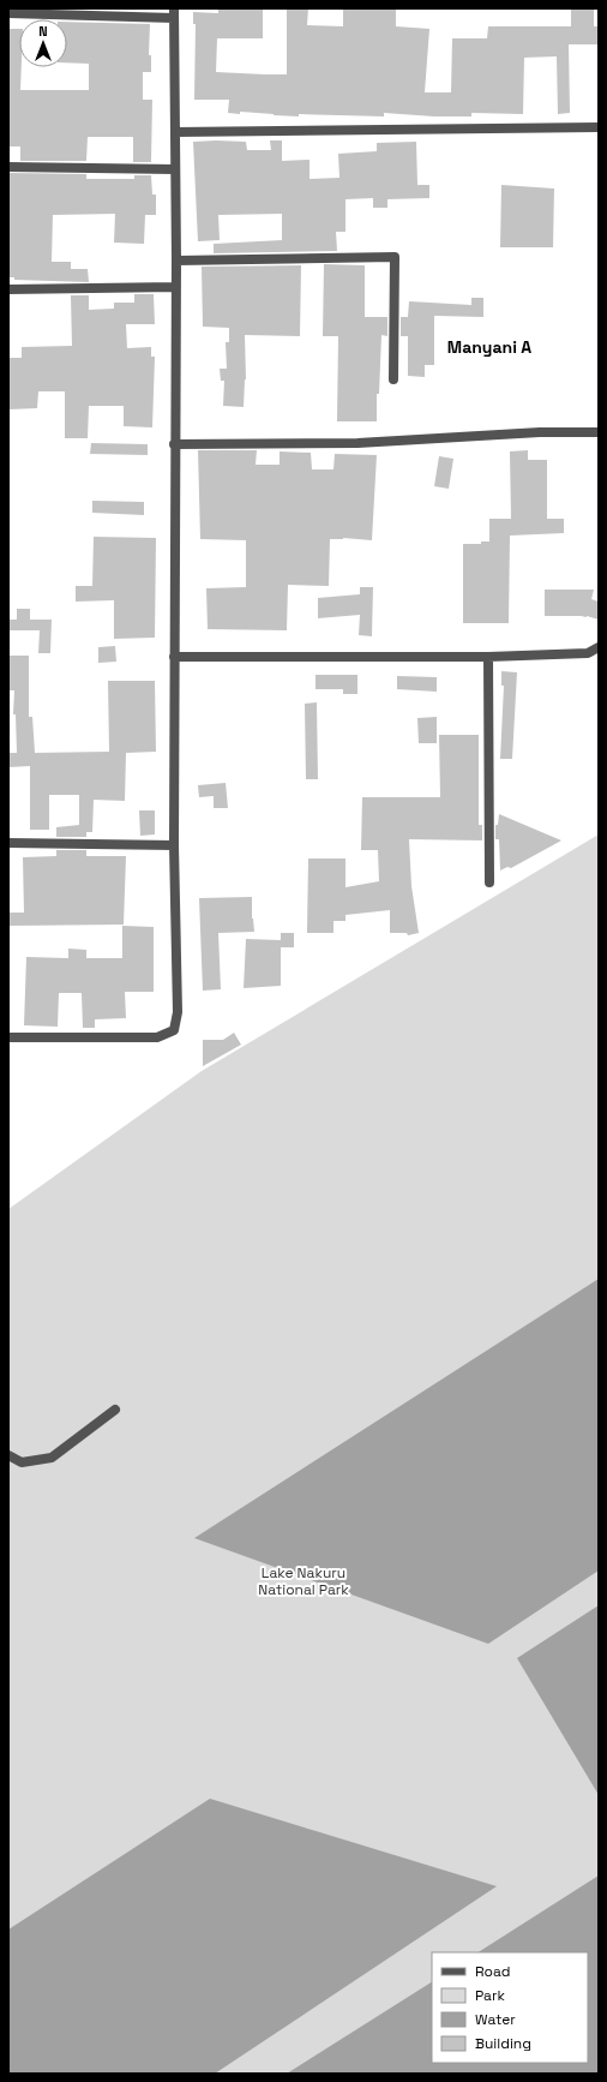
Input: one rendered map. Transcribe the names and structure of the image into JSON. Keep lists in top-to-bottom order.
{
  "districts": ["Manyani A"],
  "parks": ["Lake Nakuru National Park"],
  "legend": [
    "Road",
    "Park",
    "Water",
    "Building"
  ],
  "north": "top"
}
